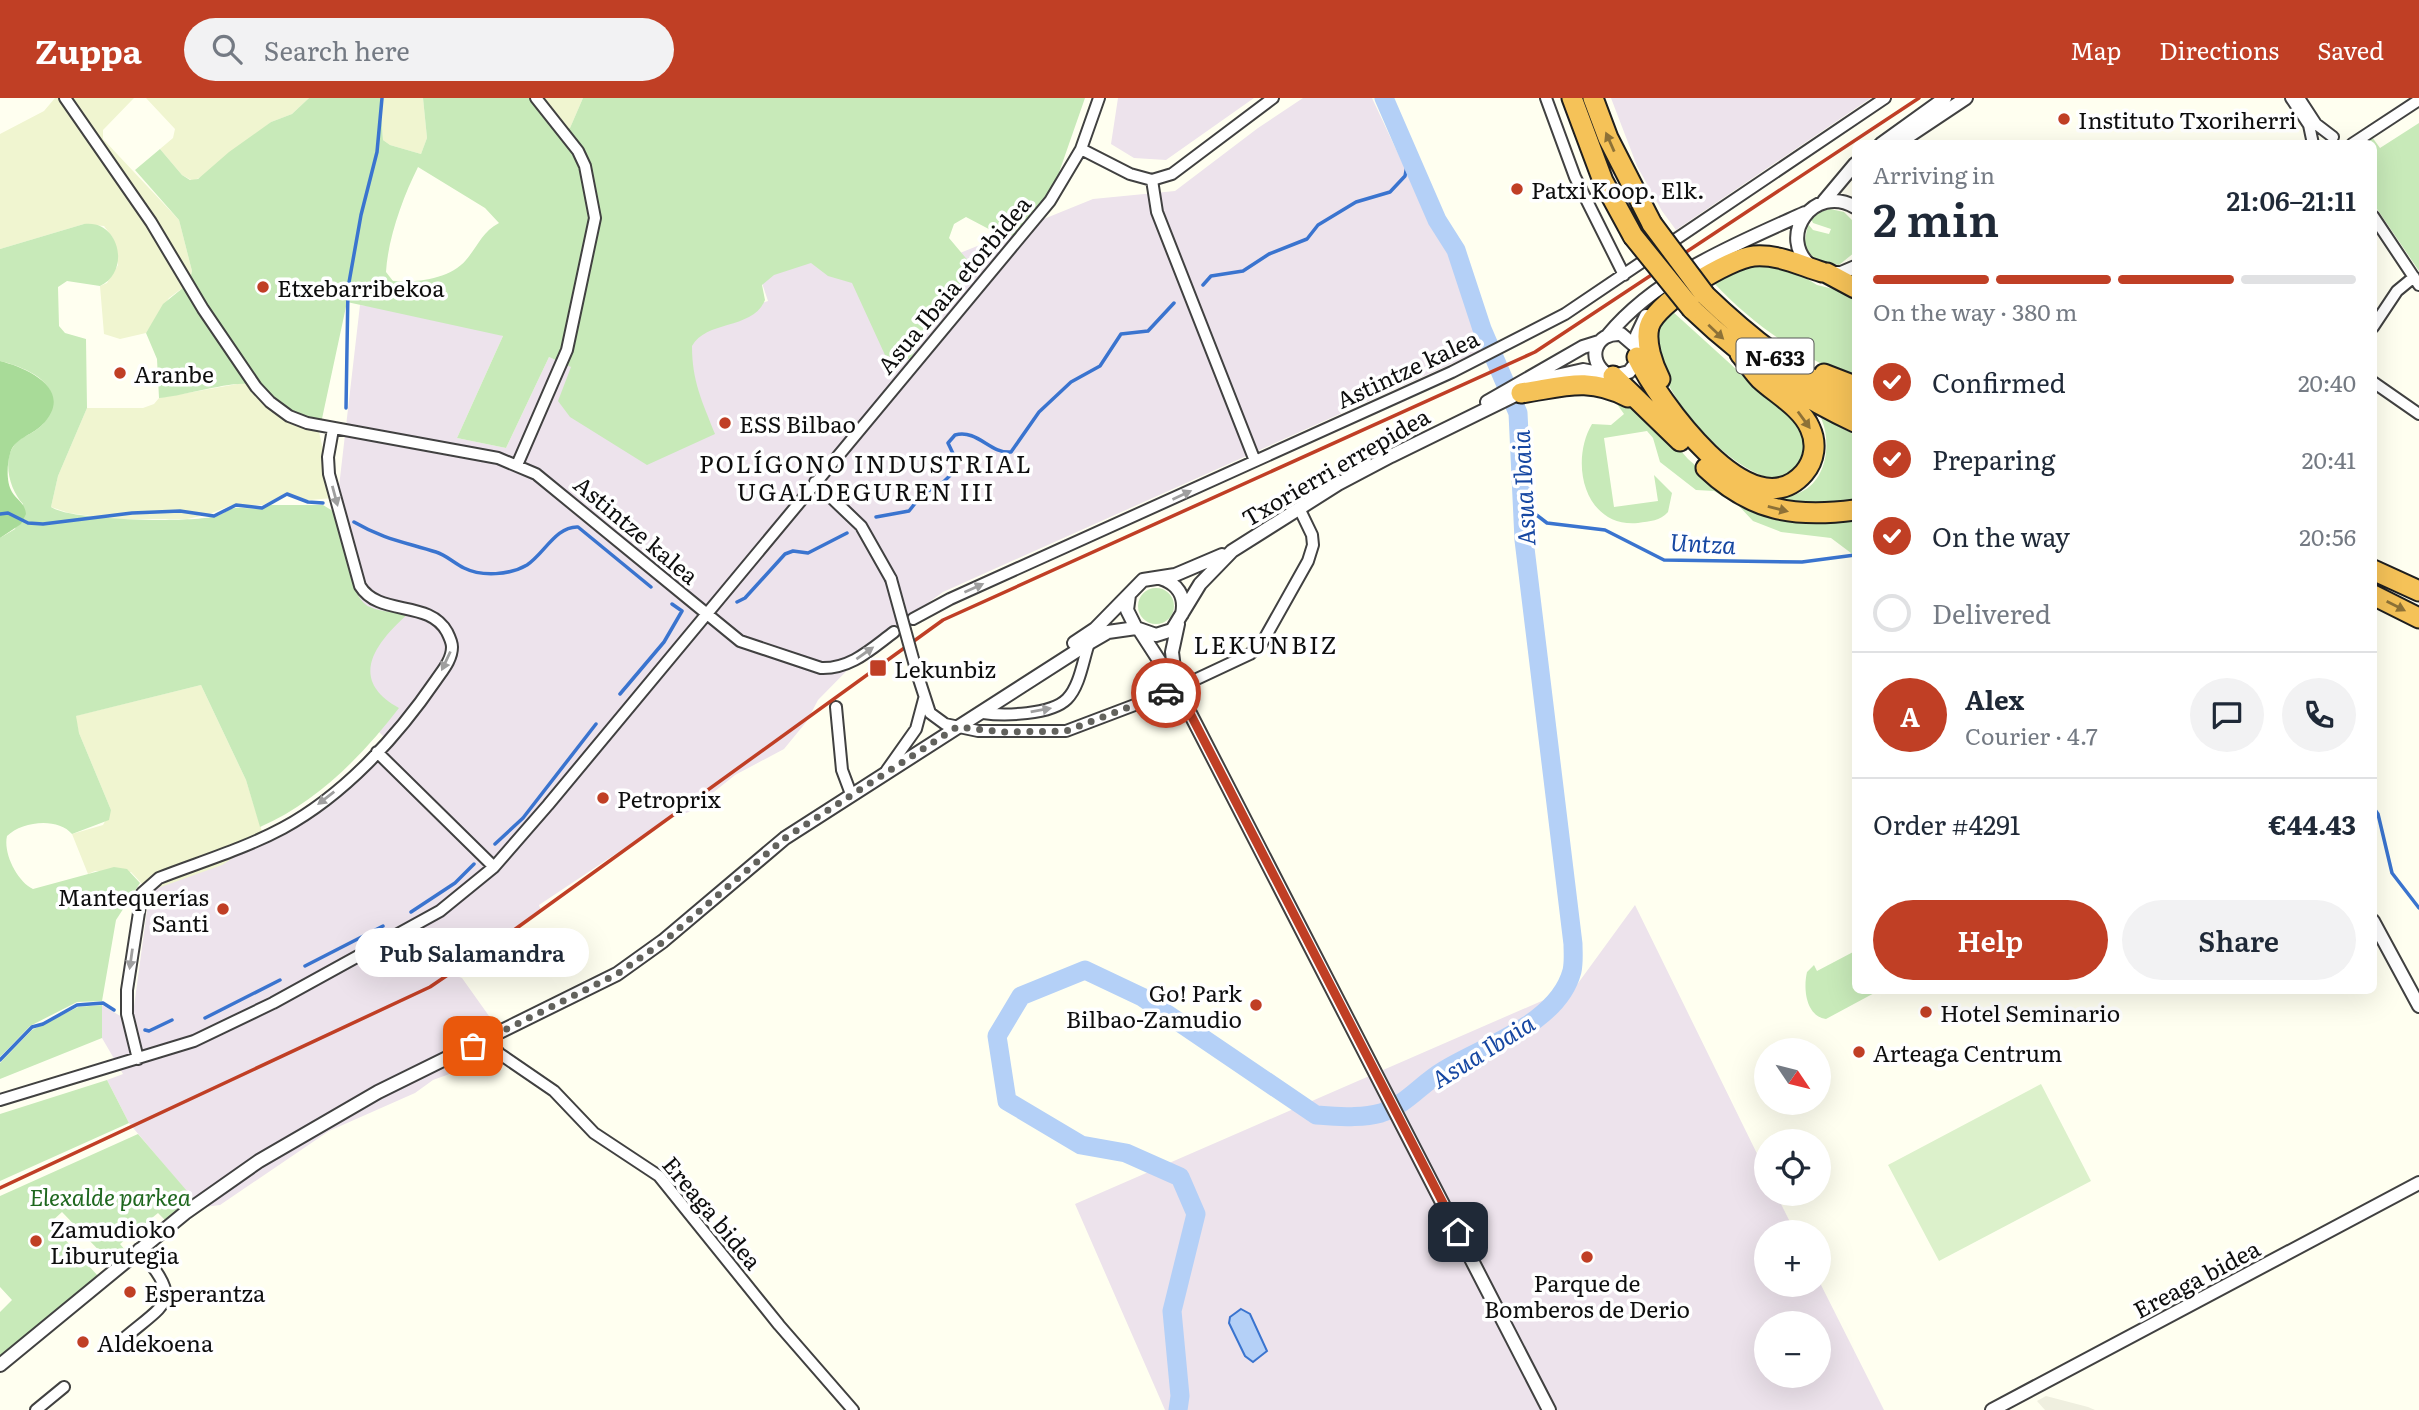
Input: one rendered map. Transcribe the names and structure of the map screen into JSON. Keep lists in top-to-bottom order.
{
  "streets": {
    "highway": ["N-633"],
    "street": [
      "Asua Ibaia etorbidea",
      "Astintze kalea",
      "Txorierri errepidea",
      "Ereaga bidea"
    ]
  },
  "crossings": [
    ["Asua Ibaia etorbidea", "Astintze kalea"],
    ["Txorierri errepidea", "Ereaga bidea"]
  ],
  "districts": ["POLÍGONO INDUSTRIAL UGALDEGUREN III", "LEKUNBIZ"],
  "water": ["Asua Ibaia", "Untza"],
  "parks": ["Elexalde parkea"],
  "places": {
    "other": [
      "Instituto Txoriherri",
      "Patxi Koop. Elk.",
      "Etxebarribekoa",
      "Aranbe",
      "ESS Bilbao",
      "Petroprix",
      "Mantequerías Santi",
      "Go! Park Bilbao-Zamudio",
      "Hotel Seminario",
      "Pub Salamandra",
      "Arteaga Centrum",
      "Zamudioko Liburutegia",
      "Parque de Bomberos de Derio",
      "Esperantza",
      "Aldekoena"
    ],
    "transit": ["Lekunbiz"]
  },
  "north": "bottom right",
  "page": {
    "header": "Zuppa",
    "search": "Search here",
    "nav": ["Map", "Directions", "Saved"],
    "heading": ["2 min", "Arriving in", "21:06–21:11"],
    "panel": [
      "Alex",
      "Courier · 4.7",
      "Order #4291",
      "€44.43"
    ],
    "bar": "On the way · 380 m",
    "list": [
      ["Confirmed", "20:40"],
      ["Preparing", "20:41"],
      ["On the way", "20:56"],
      "Delivered"
    ],
    "round": "A",
    "buttons": ["Help", "Share"],
    "bubble": "Pub Salamandra",
    "map_buttons": ["+", "−"]
  }
}
